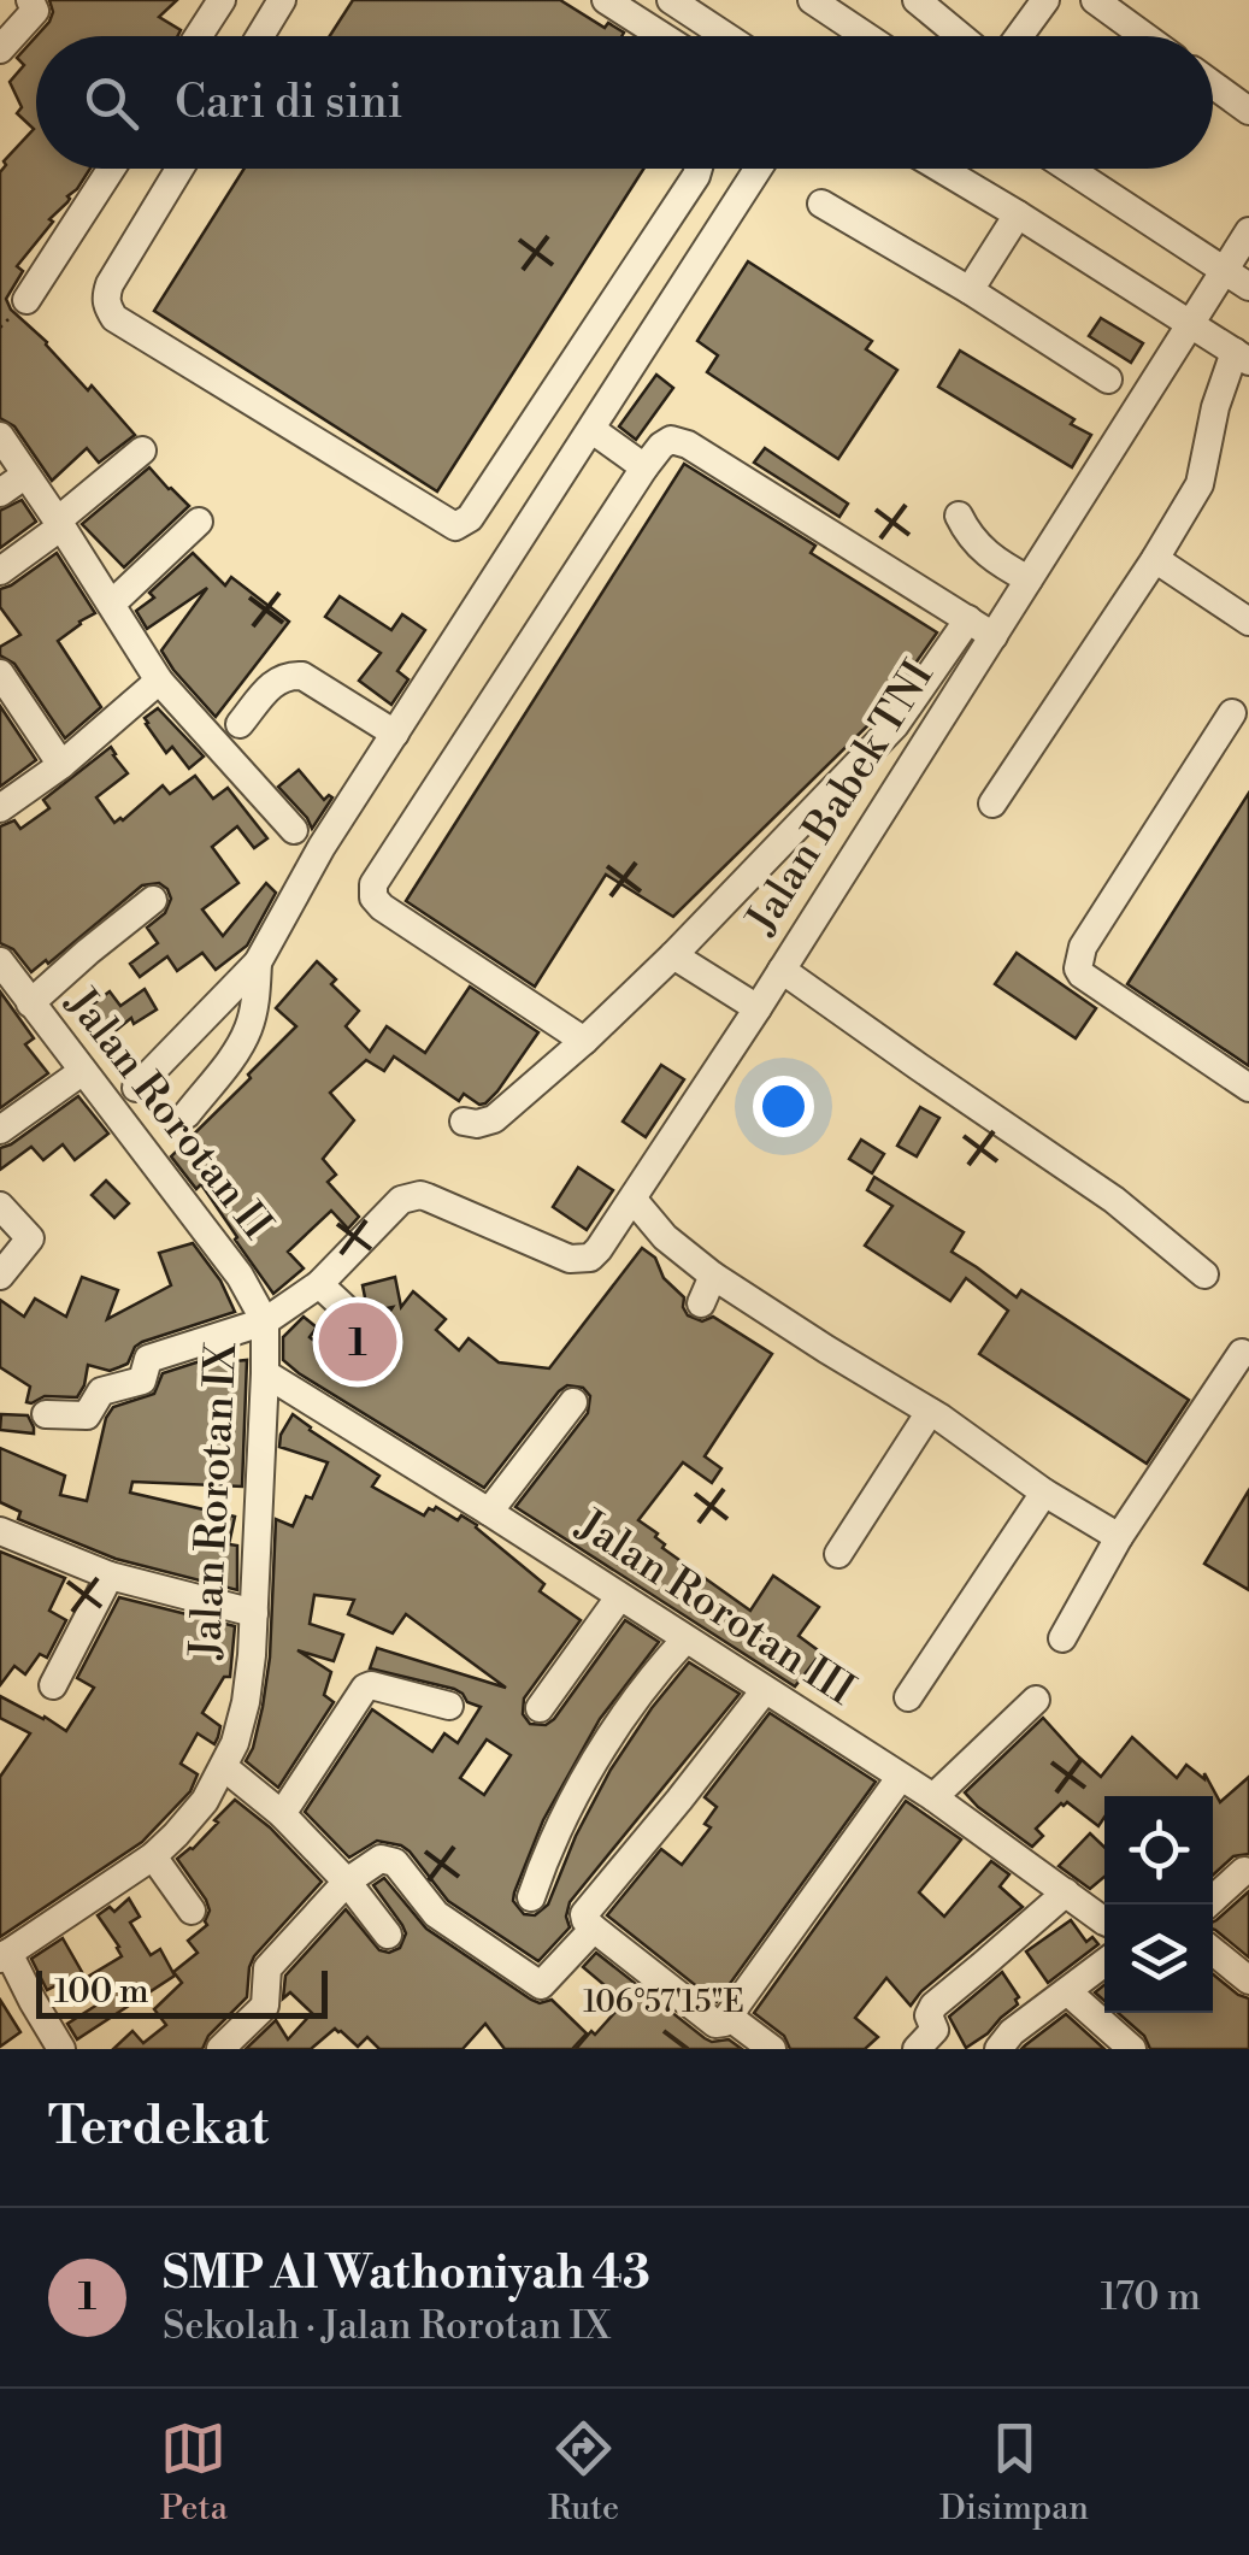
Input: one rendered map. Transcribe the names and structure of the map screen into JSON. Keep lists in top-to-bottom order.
{
  "streets": {
    "street": [
      "Jalan Babek TNI",
      "Jalan Rorotan II",
      "Jalan Rorotan IX",
      "Jalan Rorotan III"
    ]
  },
  "crossings": [
    ["Jalan Babek TNI", "Jalan Rorotan IX"],
    ["Jalan Rorotan II", "Jalan Rorotan IX"],
    ["Jalan Rorotan IX", "Jalan Rorotan III"]
  ],
  "scale_bar": "100 m",
  "page": {
    "search": "Cari di sini",
    "pins": "1",
    "scale": "100 m",
    "heading": "Terdekat",
    "list": [
      {
        "mark": "1",
        "name": "SMP Al Wathoniyah 43",
        "note": "Sekolah · Jalan Rorotan IX",
        "value": "170 m"
      }
    ],
    "nav": ["Peta", "Rute", "Disimpan"]
  },
  "coordinates": ["106°57'15\"E"]
}
